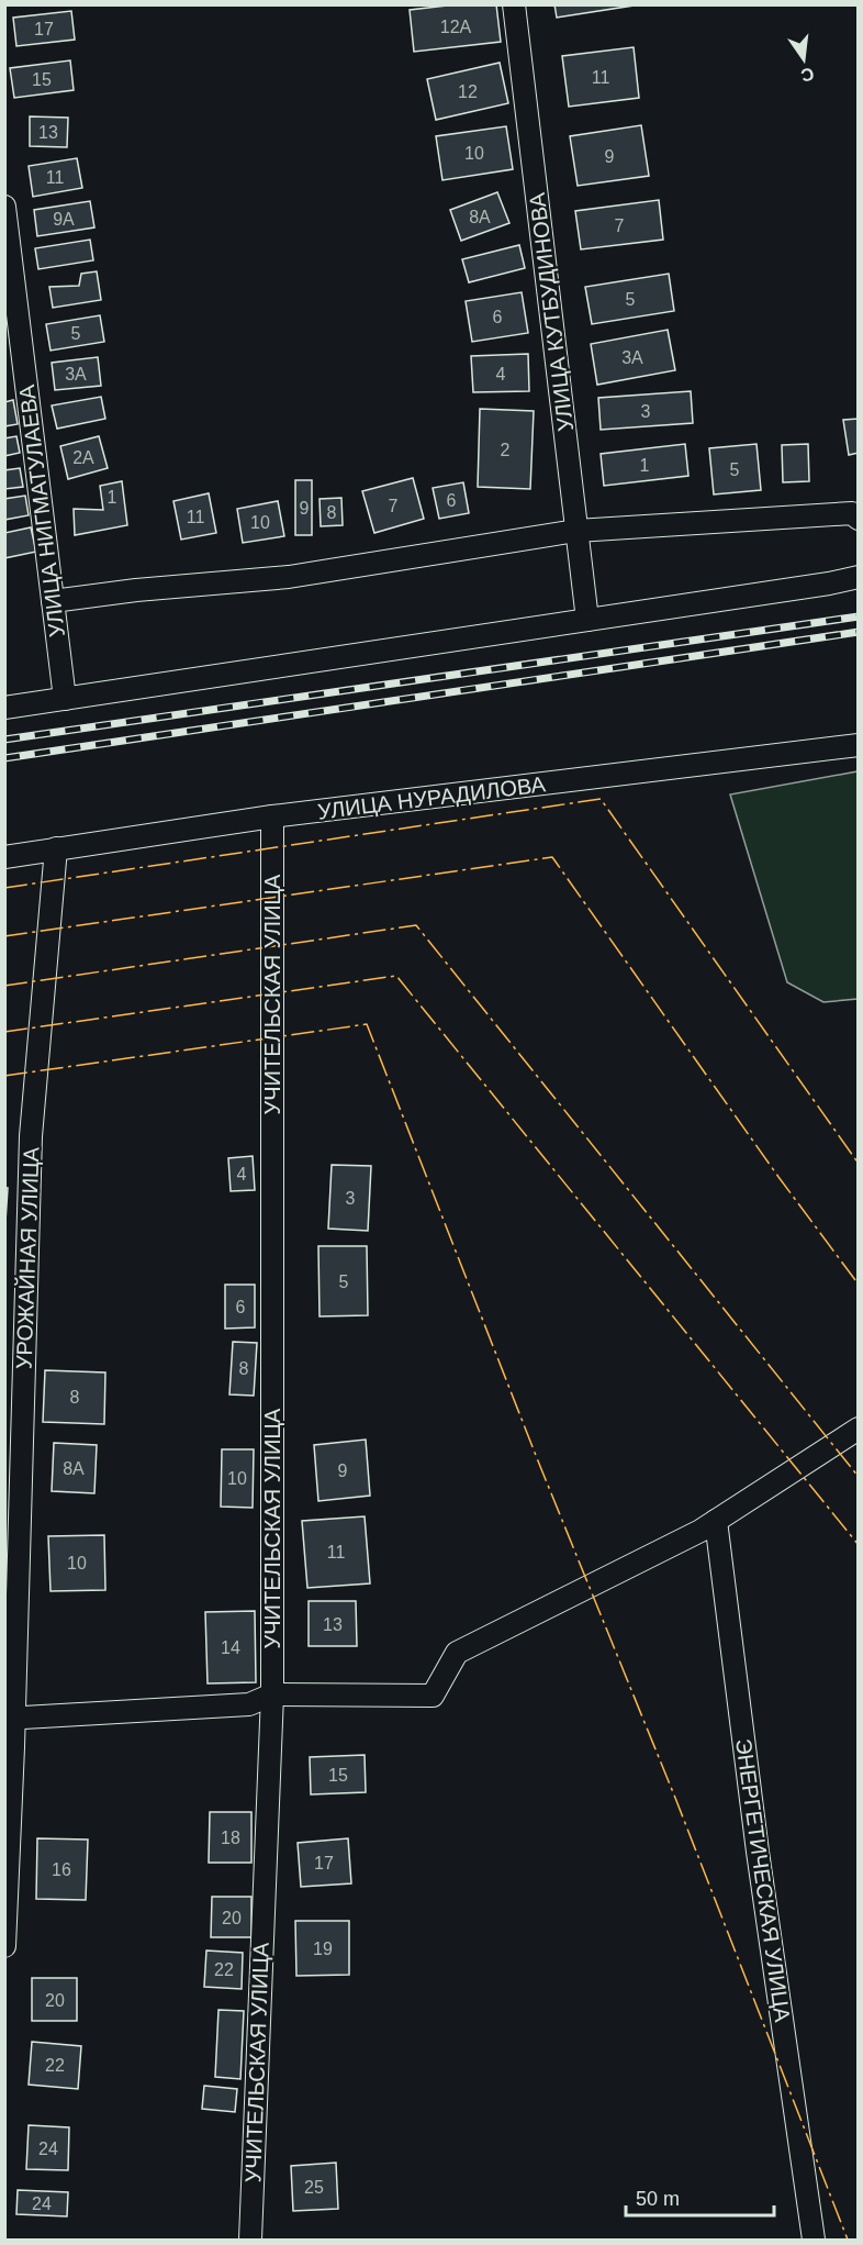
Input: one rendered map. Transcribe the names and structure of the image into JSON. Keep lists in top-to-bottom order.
{
  "streets": {
    "street": [
      "УЛИЦА КУТБУДИНОВА",
      "УЛИЦА НИГМАТУЛАЕВА",
      "УЛИЦА НУРАДИЛОВА",
      "УЧИТЕЛЬСКАЯ УЛИЦА",
      "УРОЖАЙНАЯ УЛИЦА",
      "ЭНЕРГЕТИЧЕСКАЯ УЛИЦА"
    ]
  },
  "crossings": [
    ["УЛИЦА НУРАДИЛОВА", "УЧИТЕЛЬСКАЯ УЛИЦА"],
    ["УЛИЦА НУРАДИЛОВА", "УРОЖАЙНАЯ УЛИЦА"]
  ],
  "house_numbers": [
    "12А",
    "17",
    "11",
    "15",
    "12",
    "13",
    "10",
    "9",
    "11",
    "8А",
    "9А",
    "7",
    "5",
    "6",
    "5",
    "3А",
    "3А",
    "4",
    "3",
    "2",
    "2А",
    "1",
    "5",
    "1",
    "6",
    "7",
    "9",
    "8",
    "11",
    "10",
    "4",
    "3",
    "5",
    "6",
    "8",
    "8",
    "8А",
    "9",
    "10",
    "11",
    "10",
    "13",
    "14",
    "15",
    "18",
    "17",
    "16",
    "20",
    "19",
    "22",
    "20",
    "22",
    "24",
    "25",
    "24"
  ],
  "scale_bar": "50 m",
  "north": "bottom"
}
